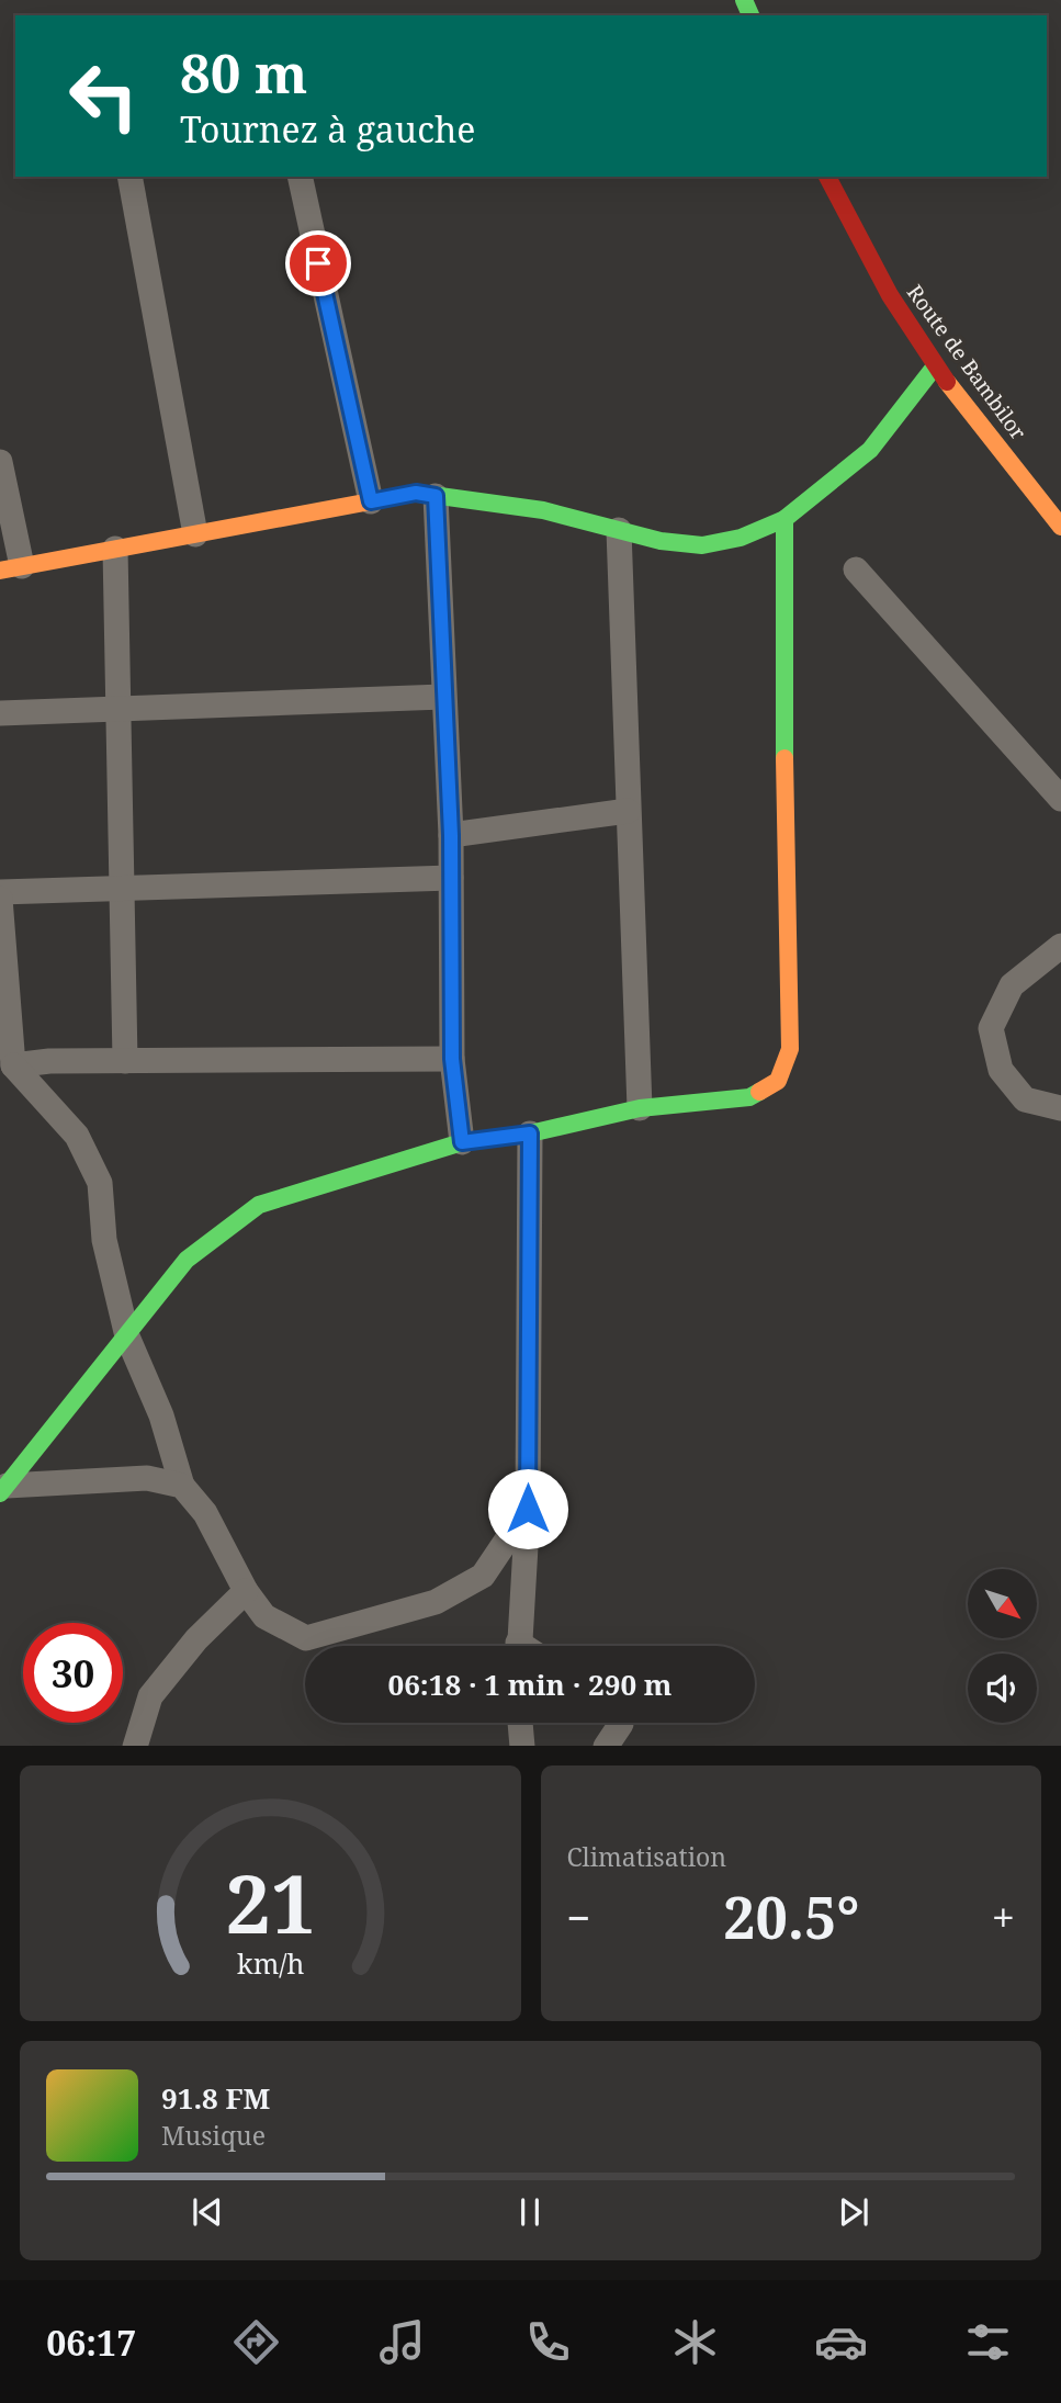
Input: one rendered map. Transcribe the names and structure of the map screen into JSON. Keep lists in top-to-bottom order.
{
  "streets": {
    "street": ["Route de Bambilor"]
  },
  "north": "bottom right",
  "page": {
    "turn": ["80 m", "Tournez à gauche"],
    "limit": "30",
    "trip": "06:18 · 1 min · 290 m",
    "tile": "Climatisation",
    "heat": ["−", "20.5°", "+"],
    "song": ["91.8 FM", "Musique"],
    "tabs": "06:17",
    "gauge": ["21", "km/h"]
  }
}
